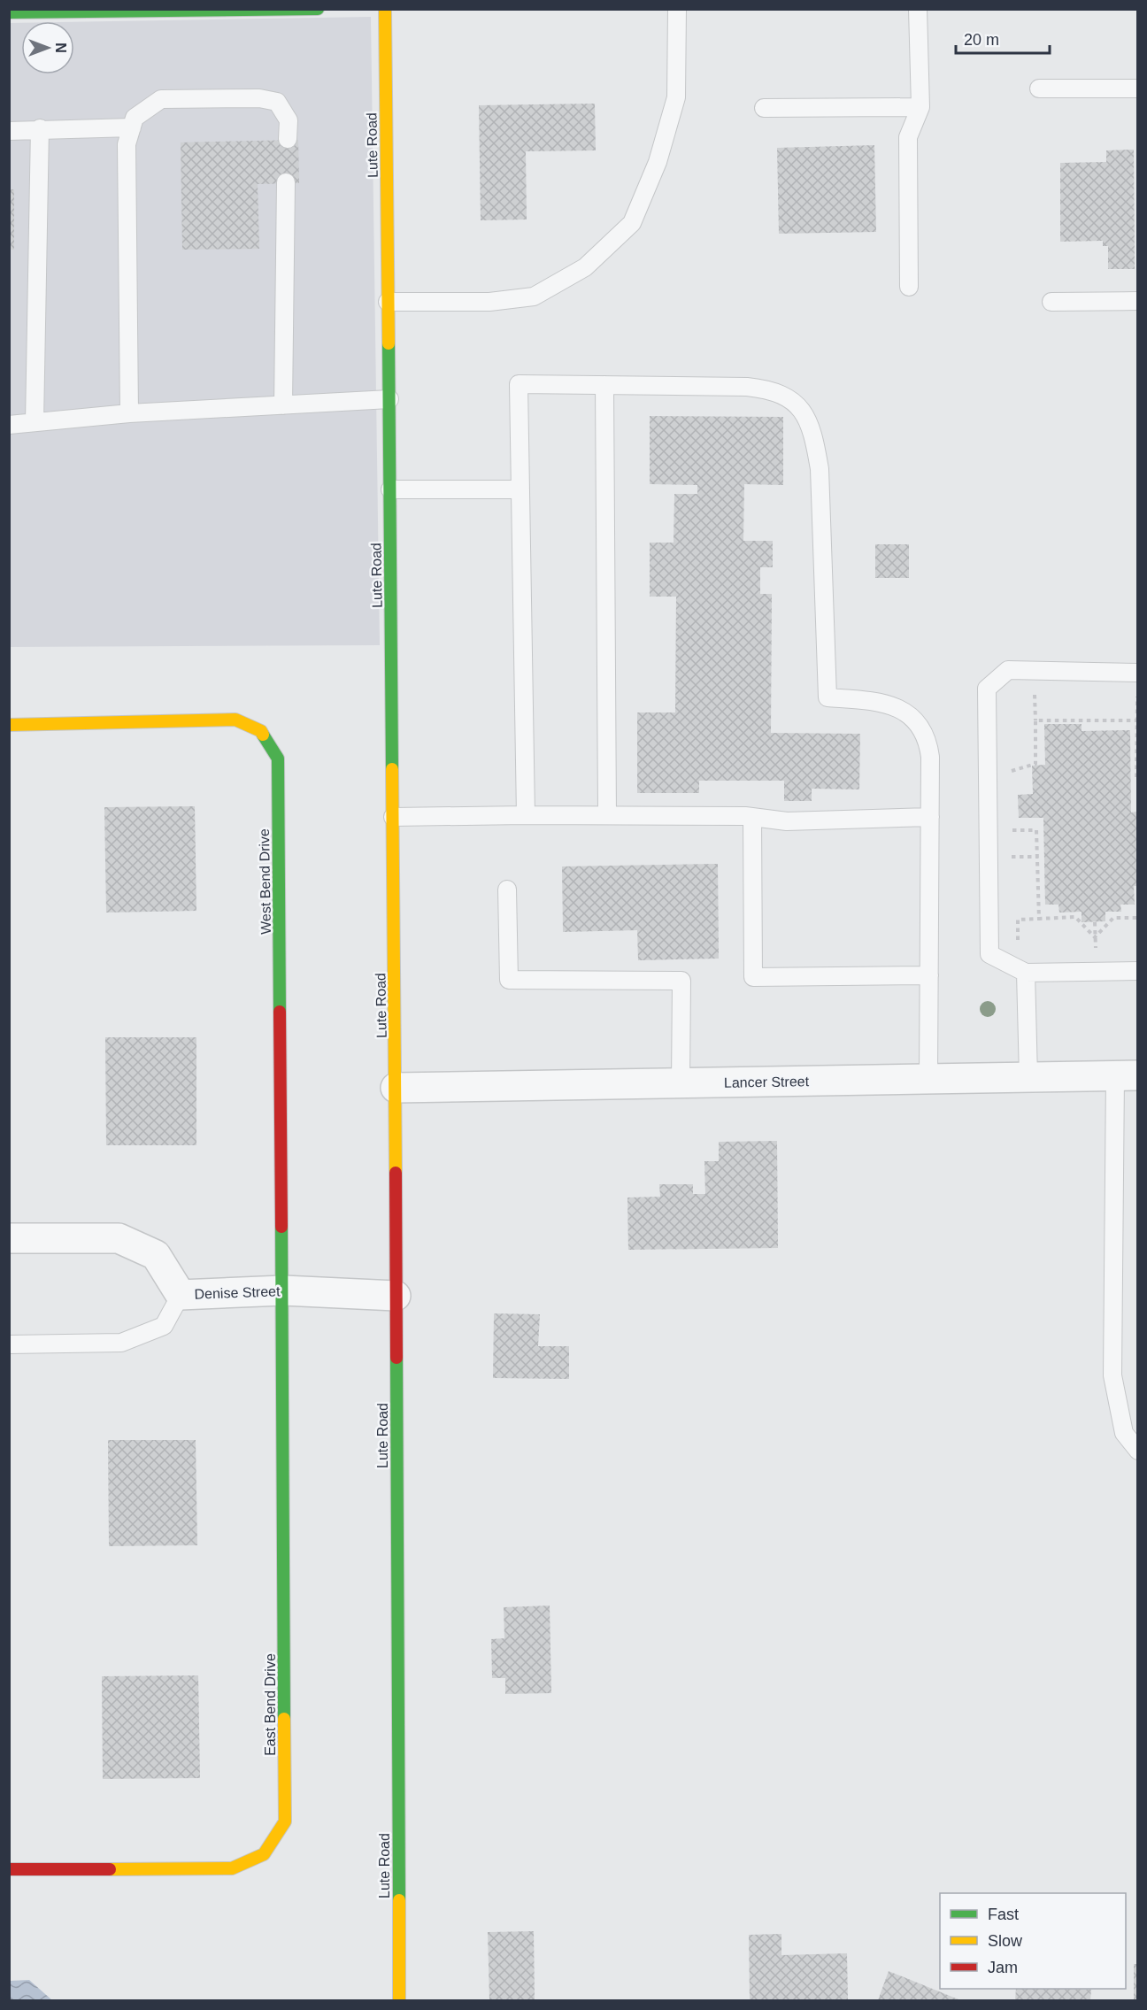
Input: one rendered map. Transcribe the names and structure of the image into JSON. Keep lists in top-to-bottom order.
{
  "streets": {
    "street": [
      "Lute Road",
      "West Bend Drive",
      "Lancer Street",
      "Denise Street",
      "East Bend Drive"
    ]
  },
  "crossings": [
    ["Lute Road", "Lancer Street"],
    ["Lute Road", "Denise Street"],
    ["West Bend Drive", "Denise Street"],
    ["West Bend Drive", "East Bend Drive"],
    ["Denise Street", "East Bend Drive"]
  ],
  "legend": ["Fast", "Slow", "Jam"],
  "scale_bar": "20 m",
  "north": "right"
}
